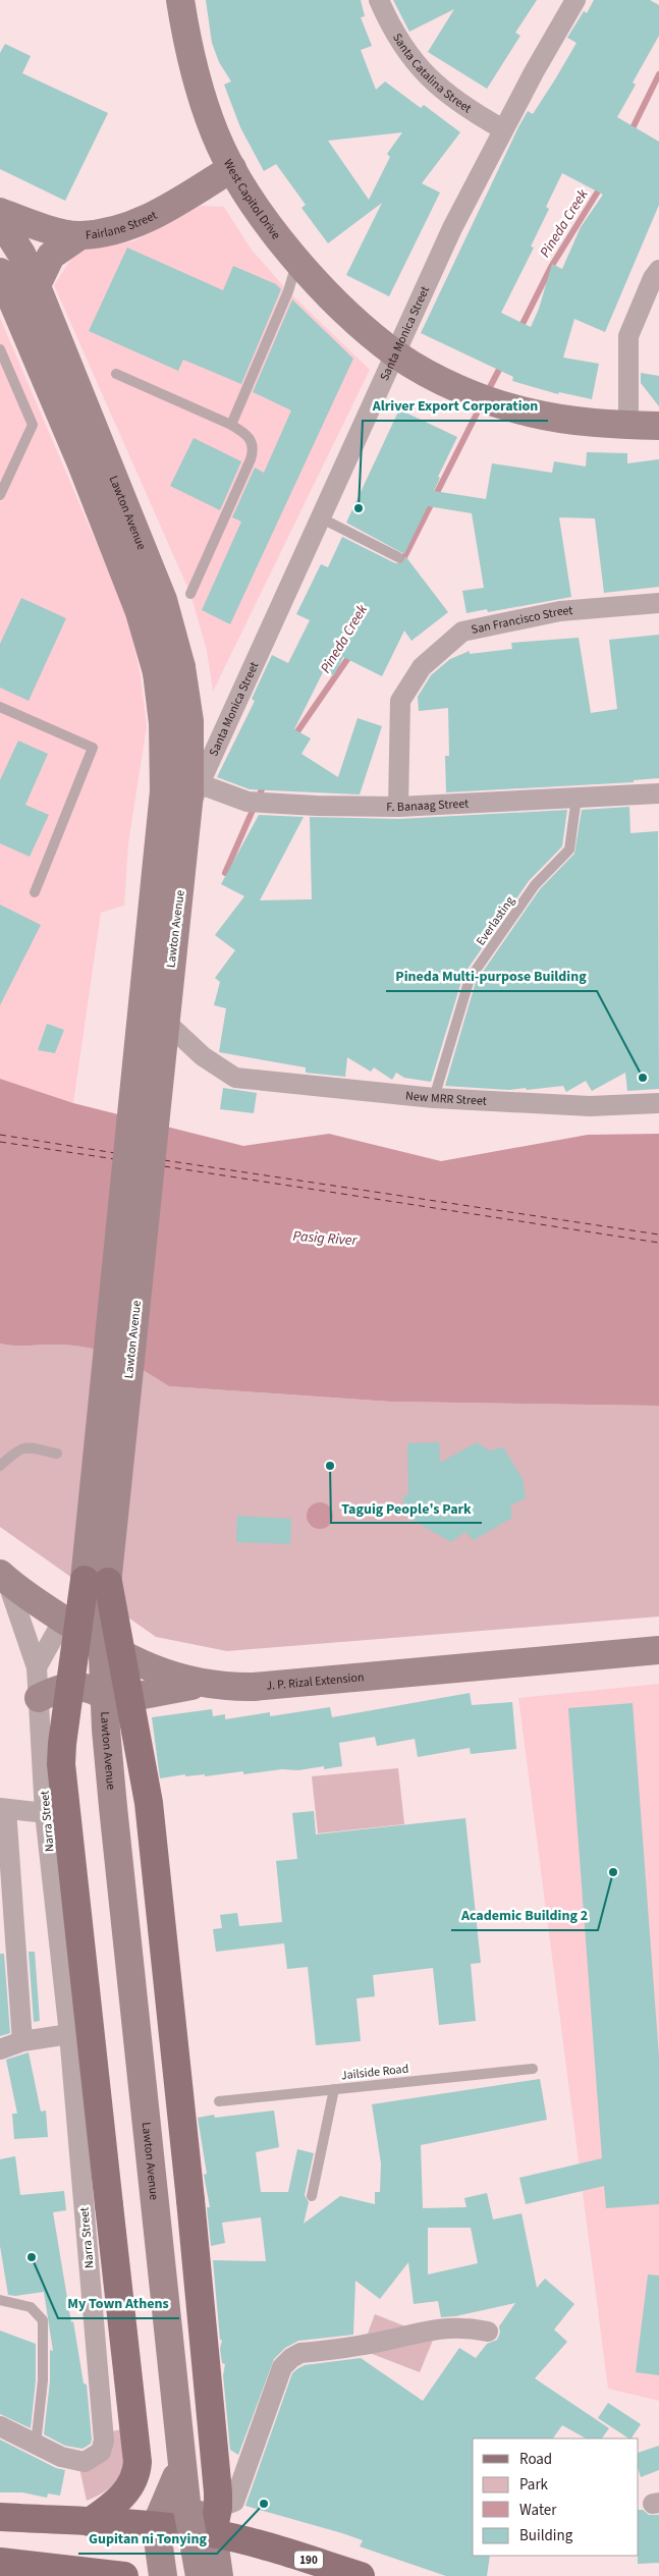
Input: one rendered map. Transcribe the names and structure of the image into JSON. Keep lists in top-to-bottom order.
{
  "streets": {
    "main road": [
      "West Capitol Drive",
      "Fairlane Street",
      "Lawton Avenue",
      "J. P. Rizal Extension",
      "190"
    ],
    "street": [
      "Santa Catalina Street",
      "Santa Monica Street",
      "San Francisco Street",
      "F. Banaag Street",
      "New MRR Street",
      "Narra Street"
    ],
    "lane": ["Everlasting", "Jailside Road"]
  },
  "crossings": [
    ["Santa Catalina Street", "Santa Monica Street"],
    ["West Capitol Drive", "Fairlane Street"],
    ["West Capitol Drive", "Santa Monica Street"],
    ["Santa Monica Street", "F. Banaag Street"],
    ["Santa Monica Street", "New MRR Street"],
    ["Lawton Avenue", "J. P. Rizal Extension"],
    ["Lawton Avenue", "190"],
    ["San Francisco Street", "F. Banaag Street"],
    ["F. Banaag Street", "Everlasting"],
    ["Everlasting", "New MRR Street"],
    ["J. P. Rizal Extension", "Narra Street"]
  ],
  "water": ["Pineda Creek", "Pasig River"],
  "places": [
    "Alriver Export Corporation",
    "Pineda Multi-purpose Building",
    "Taguig People's Park",
    "Academic Building 2",
    "My Town Athens",
    "Gupitan ni Tonying"
  ],
  "legend": [
    "Road",
    "Park",
    "Water",
    "Building"
  ]
}
